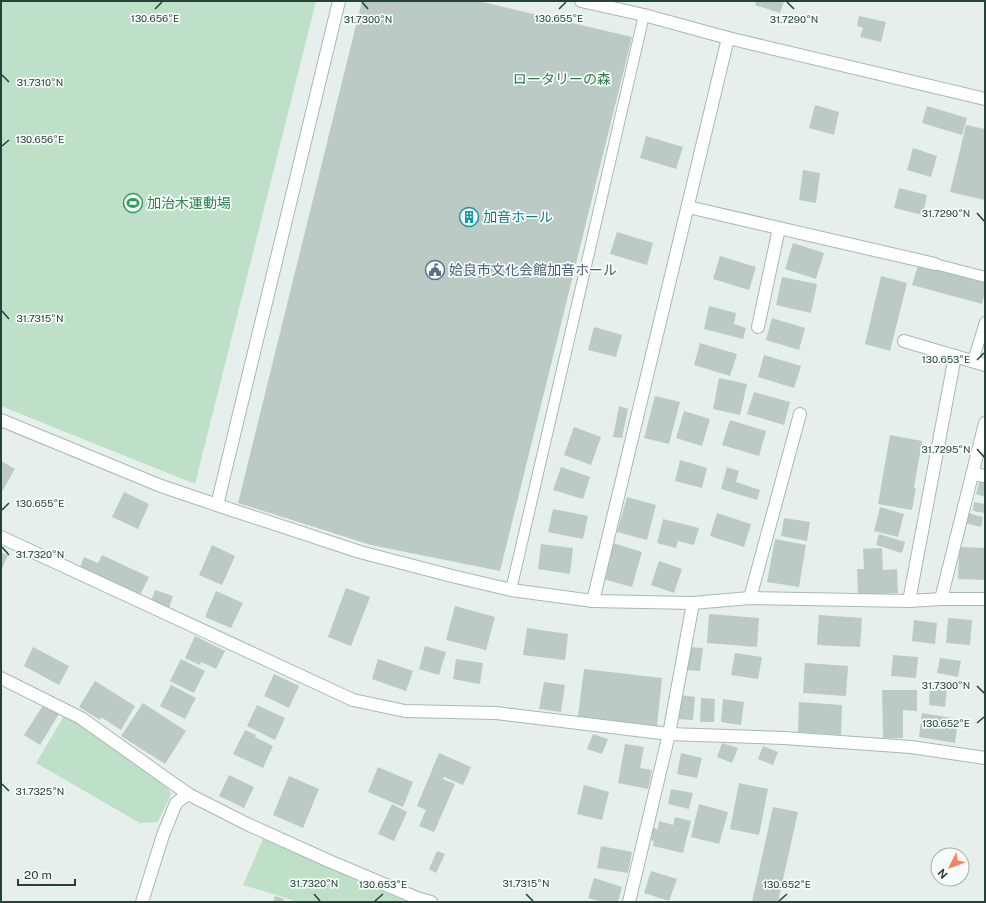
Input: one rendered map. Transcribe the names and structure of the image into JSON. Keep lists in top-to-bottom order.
{
  "parks": ["ロータリーの森"],
  "places": {
    "sports": ["加治木運動場"],
    "building": ["加音ホール"],
    "public building": ["姶良市文化会館加音ホール"]
  },
  "scale_bar": "20 m",
  "north": "bottom left",
  "coordinates": [
    "130.656°E",
    "130.655°E",
    "31.7300°N",
    "31.7290°N",
    "31.7310°N",
    "31.7315°N",
    "130.653°E",
    "31.7295°N",
    "31.7320°N",
    "130.652°E",
    "31.7325°N"
  ]
}
